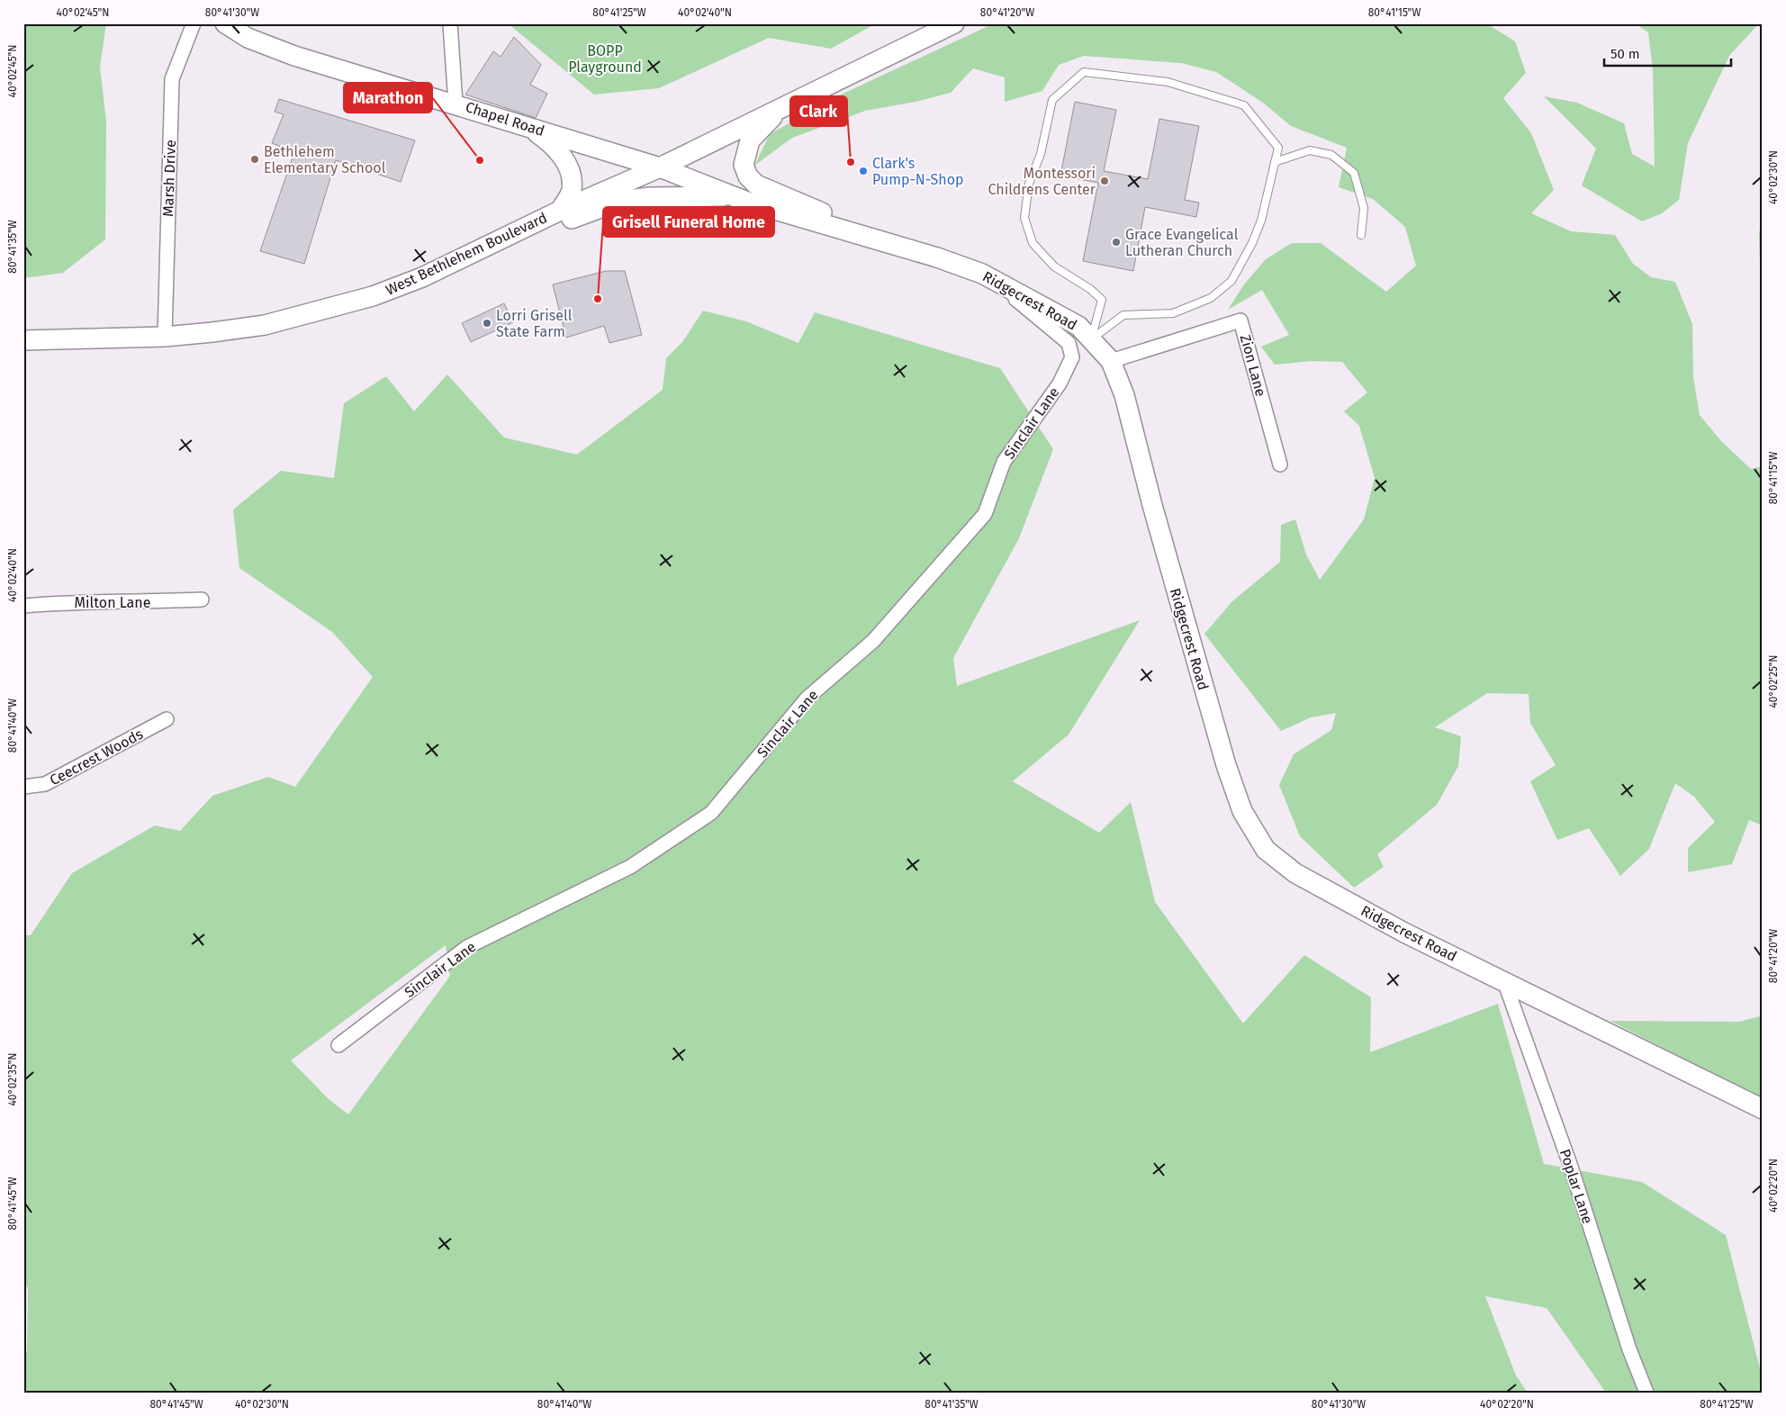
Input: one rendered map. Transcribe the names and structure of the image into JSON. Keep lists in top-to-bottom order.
{
  "streets": {
    "main road": ["Chapel Road", "West Bethlehem Boulevard", "Ridgecrest Road"],
    "street": [
      "Marsh Drive",
      "Zion Lane",
      "Sinclair Lane",
      "Milton Lane",
      "Ceecrest Woods",
      "Poplar Lane"
    ]
  },
  "crossings": [
    ["Chapel Road", "West Bethlehem Boulevard"],
    ["Chapel Road", "Ridgecrest Road"],
    ["Marsh Drive", "West Bethlehem Boulevard"],
    ["West Bethlehem Boulevard", "Ridgecrest Road"],
    ["Ridgecrest Road", "Zion Lane"],
    ["Ridgecrest Road", "Sinclair Lane"],
    ["Ridgecrest Road", "Poplar Lane"]
  ],
  "parks": ["BOPP Playground"],
  "places": [
    "Bethlehem Elementary School",
    "Marathon",
    "Clark",
    "Clark's Pump-N-Shop",
    "Montessori Childrens Center",
    "Grace Evangelical Lutheran Church",
    "Grisell Funeral Home",
    "Lorri Grisell State Farm"
  ],
  "scale_bar": "50 m",
  "coordinates": [
    "40°02'45\"N",
    "80°41'30\"W",
    "80°41'25\"W",
    "40°02'40\"N",
    "80°41'20\"W",
    "80°41'15\"W",
    "40°02'30\"N",
    "80°41'35\"W",
    "40°02'25\"N",
    "80°41'40\"W",
    "40°02'35\"N",
    "40°02'20\"N",
    "80°41'45\"W"
  ]
}
